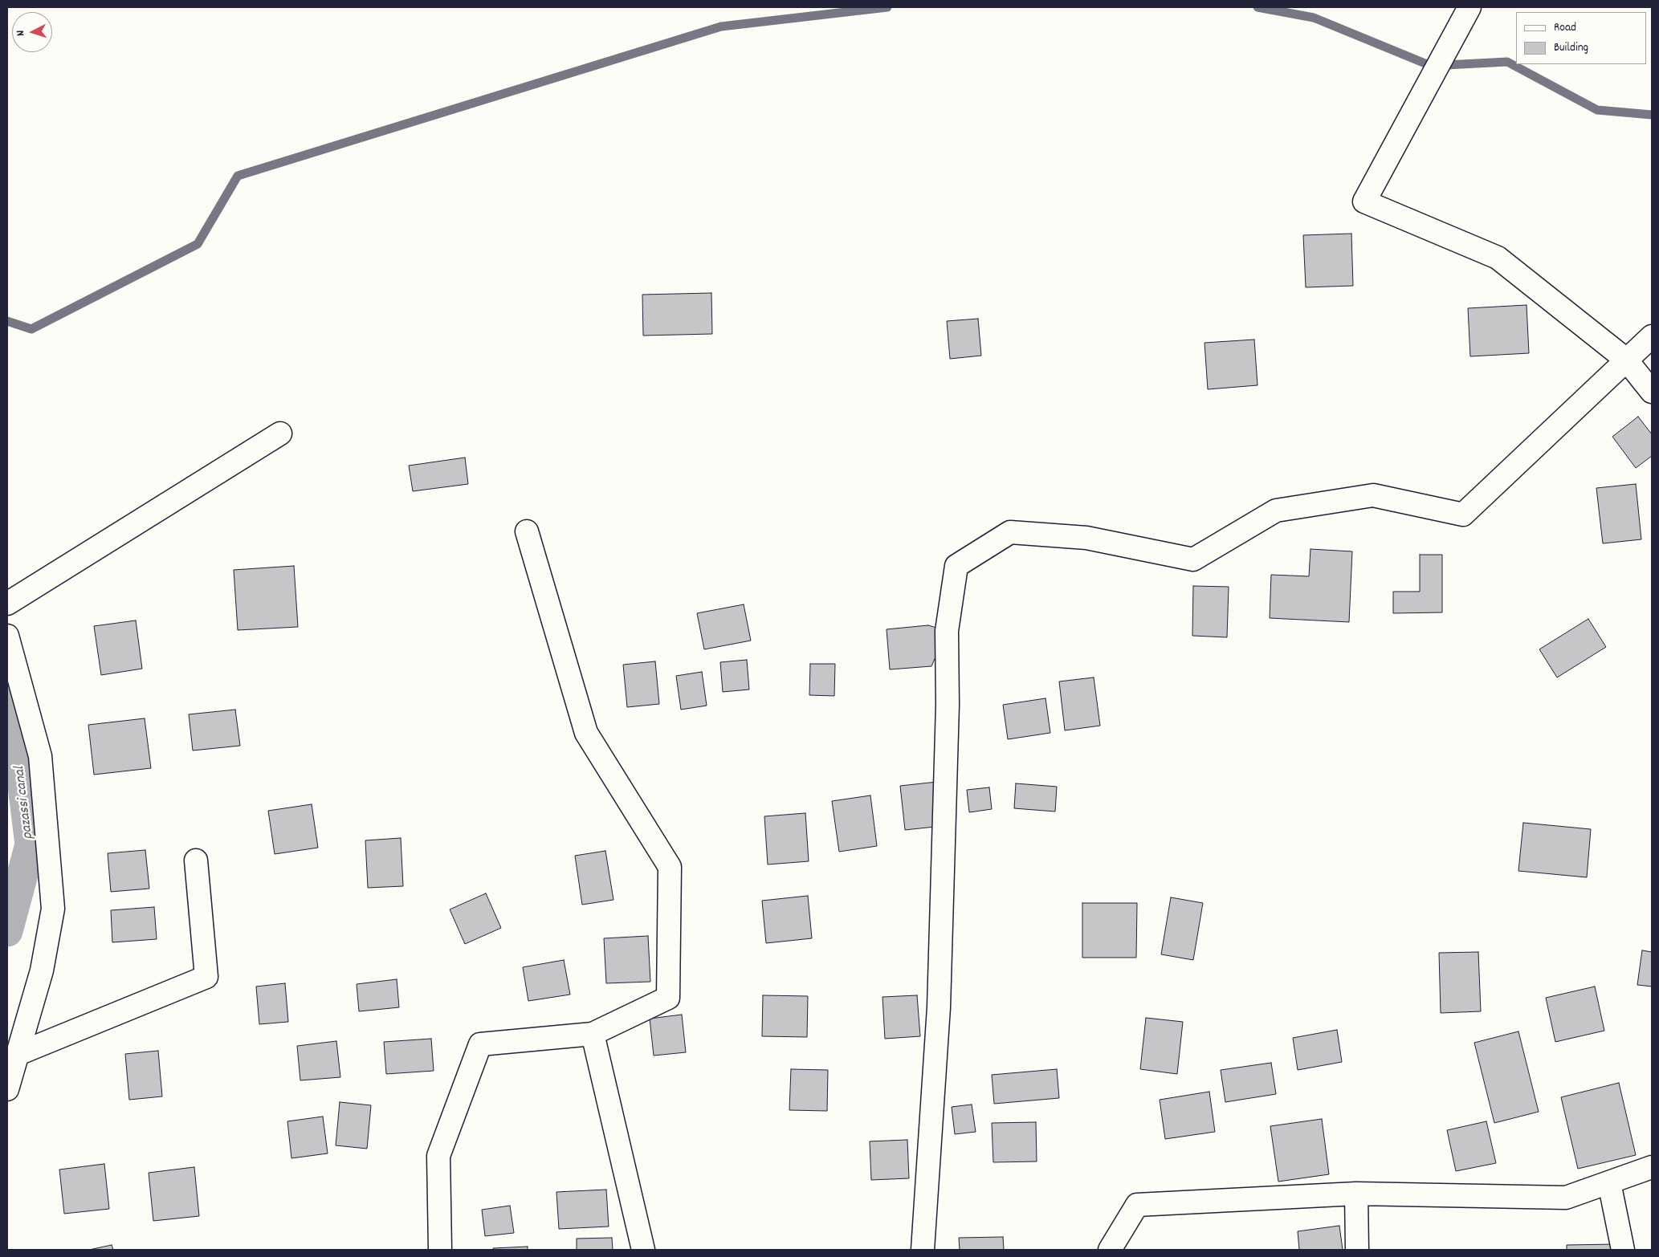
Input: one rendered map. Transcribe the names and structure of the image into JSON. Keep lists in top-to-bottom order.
{
  "water": ["pazassi canal"],
  "legend": ["Road", "Building"],
  "north": "left"
}
